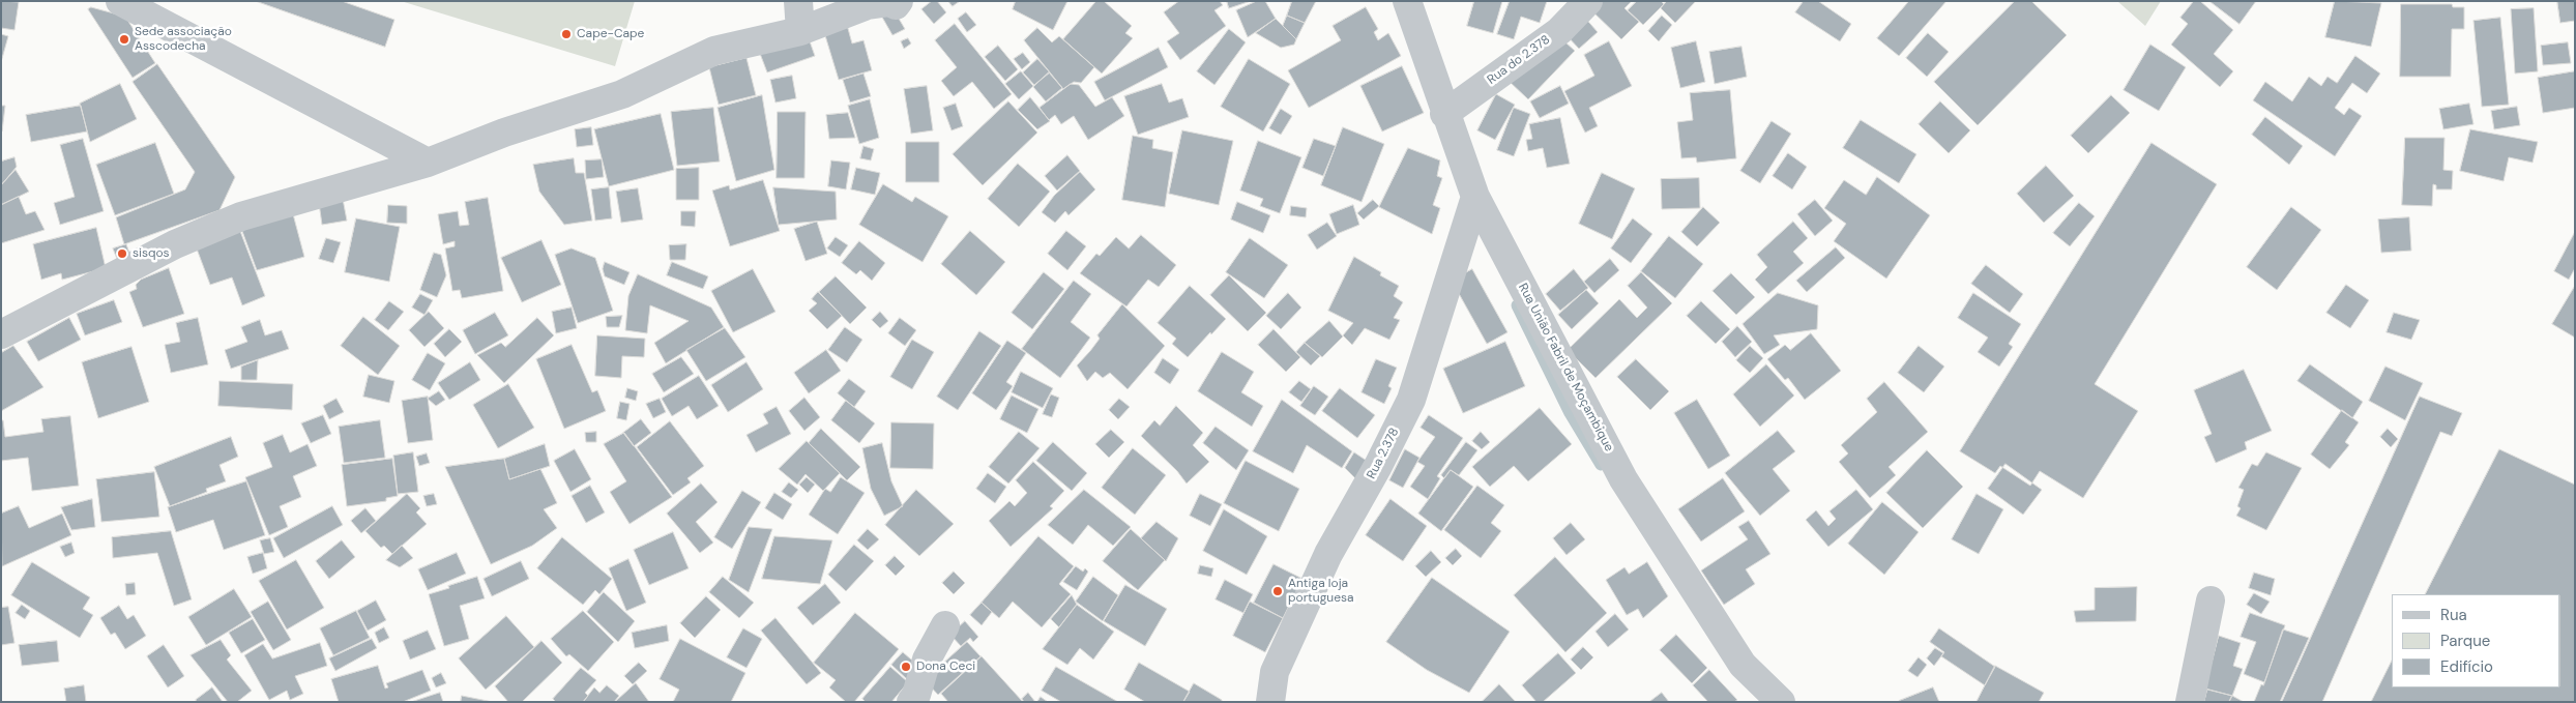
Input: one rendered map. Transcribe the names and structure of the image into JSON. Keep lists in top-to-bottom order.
{
  "streets": {
    "street": ["Rua do 2.378", "Rua União Fabril de Moçambique", "Rua 2.378"]
  },
  "crossings": [
    ["Rua do 2.378", "Rua União Fabril de Moçambique"],
    ["Rua União Fabril de Moçambique", "Rua 2.378"]
  ],
  "places": [
    "Cape-Cape",
    "Sede associação Asscodecha",
    "sisqos",
    "Antiga loja portuguesa",
    "Dona Ceci"
  ],
  "legend": ["Rua", "Parque", "Edifício"]
}
